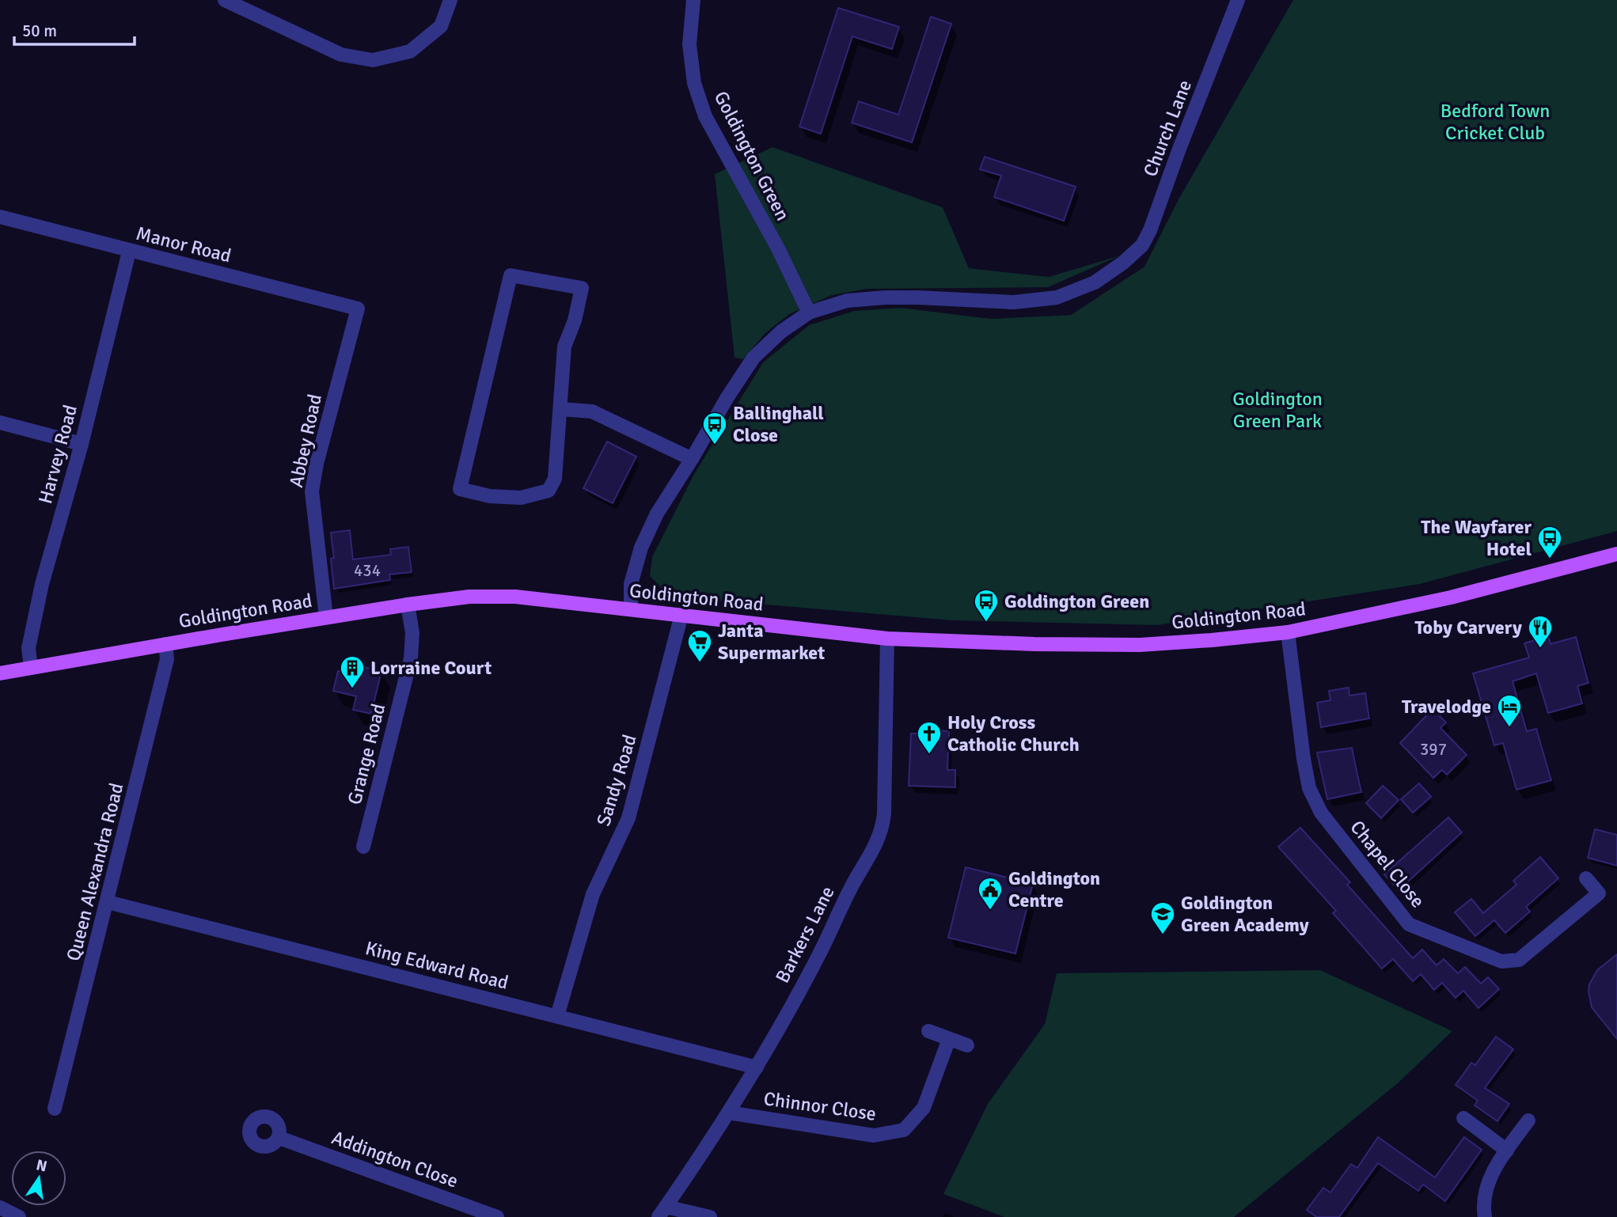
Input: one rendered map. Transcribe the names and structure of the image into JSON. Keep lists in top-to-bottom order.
{
  "streets": {
    "main road": ["Goldington Road"],
    "street": [
      "Church Lane",
      "Goldington Green",
      "Manor Road",
      "Abbey Road",
      "Harvey Road",
      "Grange Road",
      "Sandy Road",
      "Chapel Close",
      "Queen Alexandra Road",
      "Barkers Lane",
      "King Edward Road",
      "Chinnor Close",
      "Addington Close"
    ]
  },
  "crossings": [
    ["Church Lane", "Goldington Green"],
    ["Manor Road", "Abbey Road"],
    ["Manor Road", "Harvey Road"],
    ["Abbey Road", "Goldington Road"],
    ["Harvey Road", "Goldington Road"],
    ["Goldington Road", "Grange Road"],
    ["Goldington Road", "Sandy Road"],
    ["Goldington Road", "Chapel Close"],
    ["Goldington Road", "Queen Alexandra Road"],
    ["Goldington Road", "Barkers Lane"],
    ["Sandy Road", "King Edward Road"],
    ["Queen Alexandra Road", "King Edward Road"],
    ["Barkers Lane", "King Edward Road"],
    ["Barkers Lane", "Chinnor Close"]
  ],
  "parks": ["Bedford Town Cricket Club", "Goldington Green Park"],
  "places": {
    "bus stop": ["Ballinghall Close", "The Wayfarer Hotel", "Goldington Green"],
    "restaurant": ["Toby Carvery"],
    "supermarket": ["Janta Supermarket"],
    "building": ["Lorraine Court"],
    "hotel": ["Travelodge"],
    "church": ["Holy Cross Catholic Church"],
    "public building": ["Goldington Centre"],
    "school or university": ["Goldington Green Academy"]
  },
  "house_numbers": ["434", "397"],
  "scale_bar": "50 m",
  "north": "top"
}
